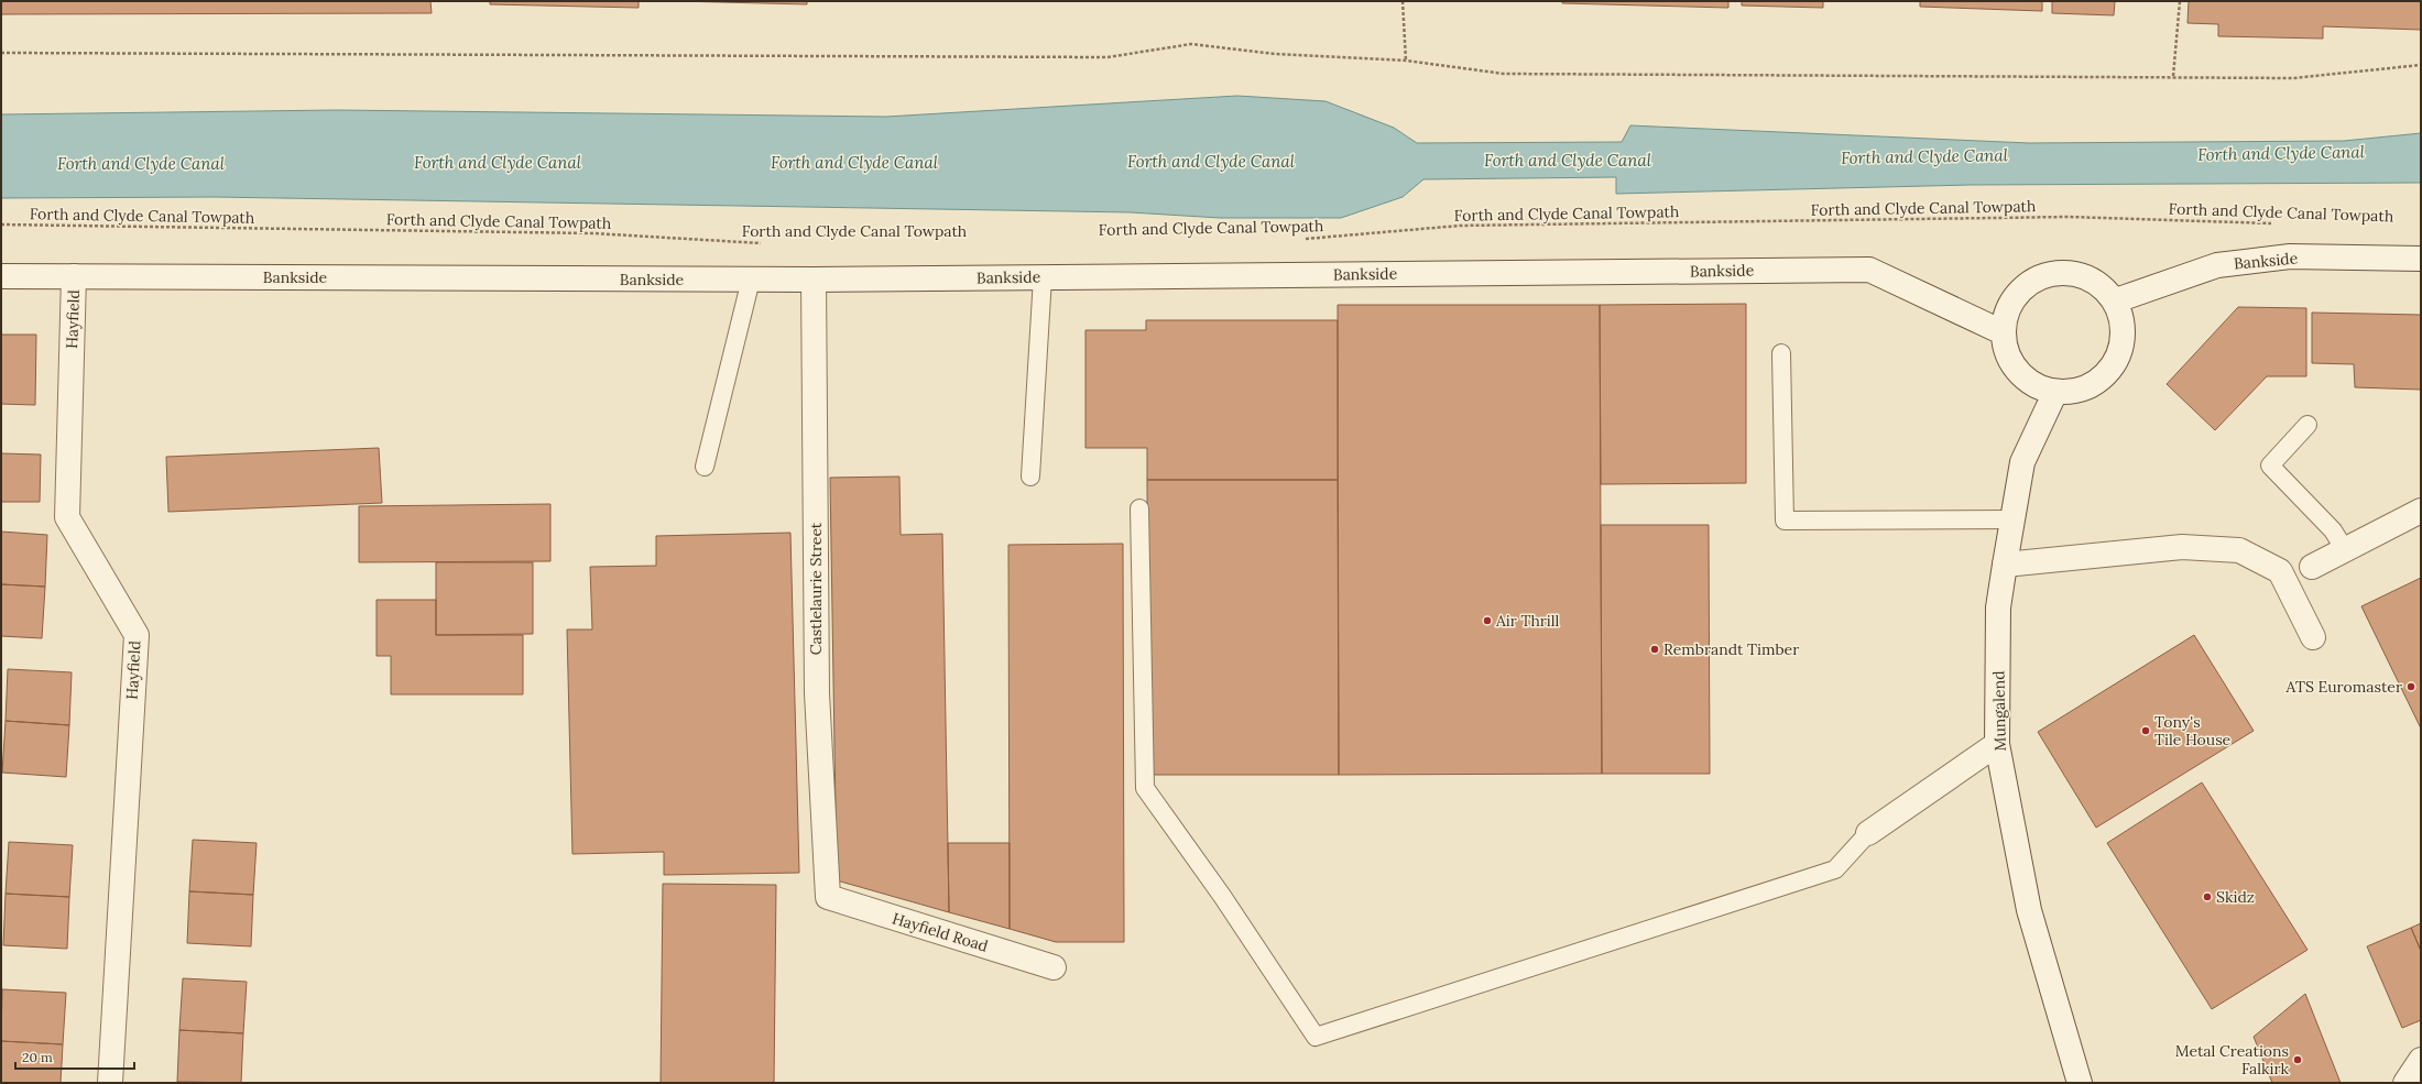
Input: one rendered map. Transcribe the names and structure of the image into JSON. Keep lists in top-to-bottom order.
{
  "streets": {
    "street": [
      "Bankside",
      "Hayfield",
      "Castlelaurie Street",
      "Mungalend",
      "Hayfield Road"
    ],
    "path": ["Forth and Clyde Canal Towpath"]
  },
  "crossings": [
    ["Bankside", "Hayfield"],
    ["Bankside", "Castlelaurie Street"],
    ["Bankside", "Mungalend"],
    ["Castlelaurie Street", "Hayfield Road"]
  ],
  "water": ["Forth and Clyde Canal"],
  "places": [
    "Air Thrill",
    "Rembrandt Timber",
    "ATS Euromaster",
    "Tony's Tile House",
    "Skidz",
    "Metal Creations Falkirk"
  ],
  "scale_bar": "20 m"
}
